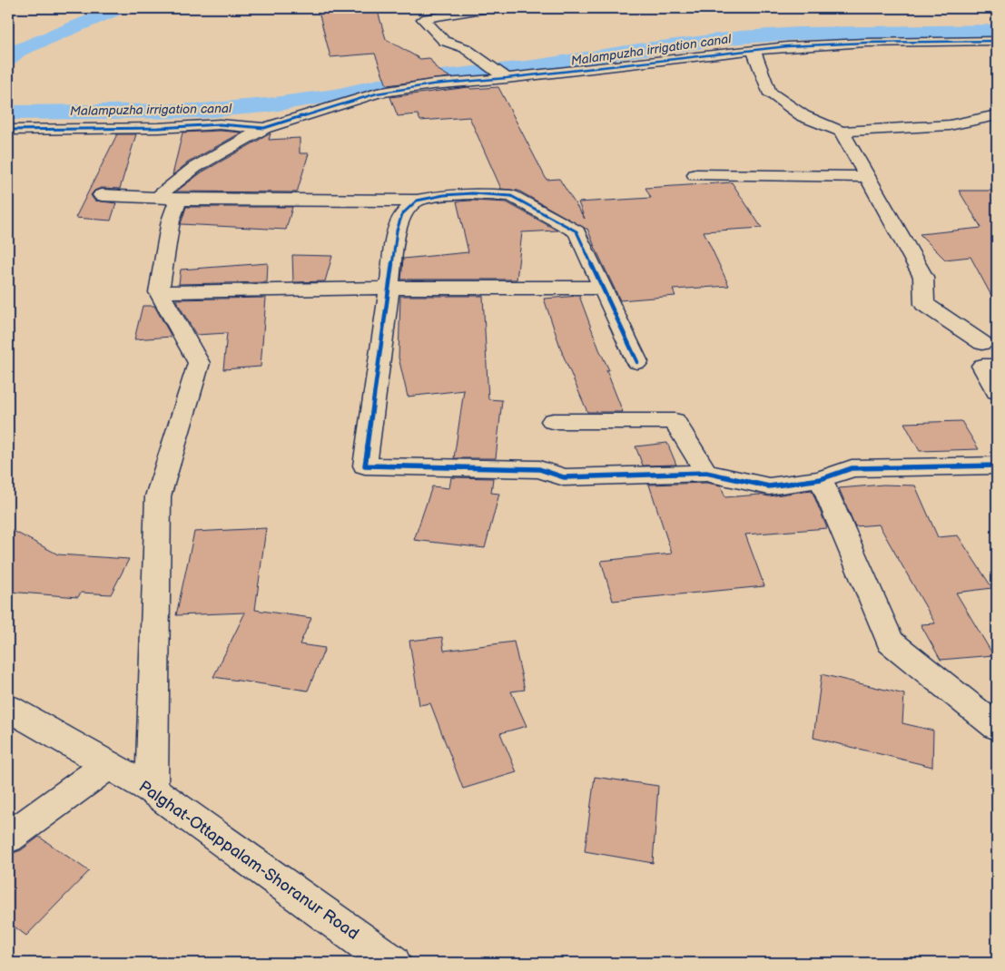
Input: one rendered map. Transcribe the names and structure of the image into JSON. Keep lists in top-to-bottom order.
{
  "streets": {
    "street": ["Palghat-Ottappalam-Shoranur Road"]
  },
  "water": ["Malampuzha irrigation canal"]
}
